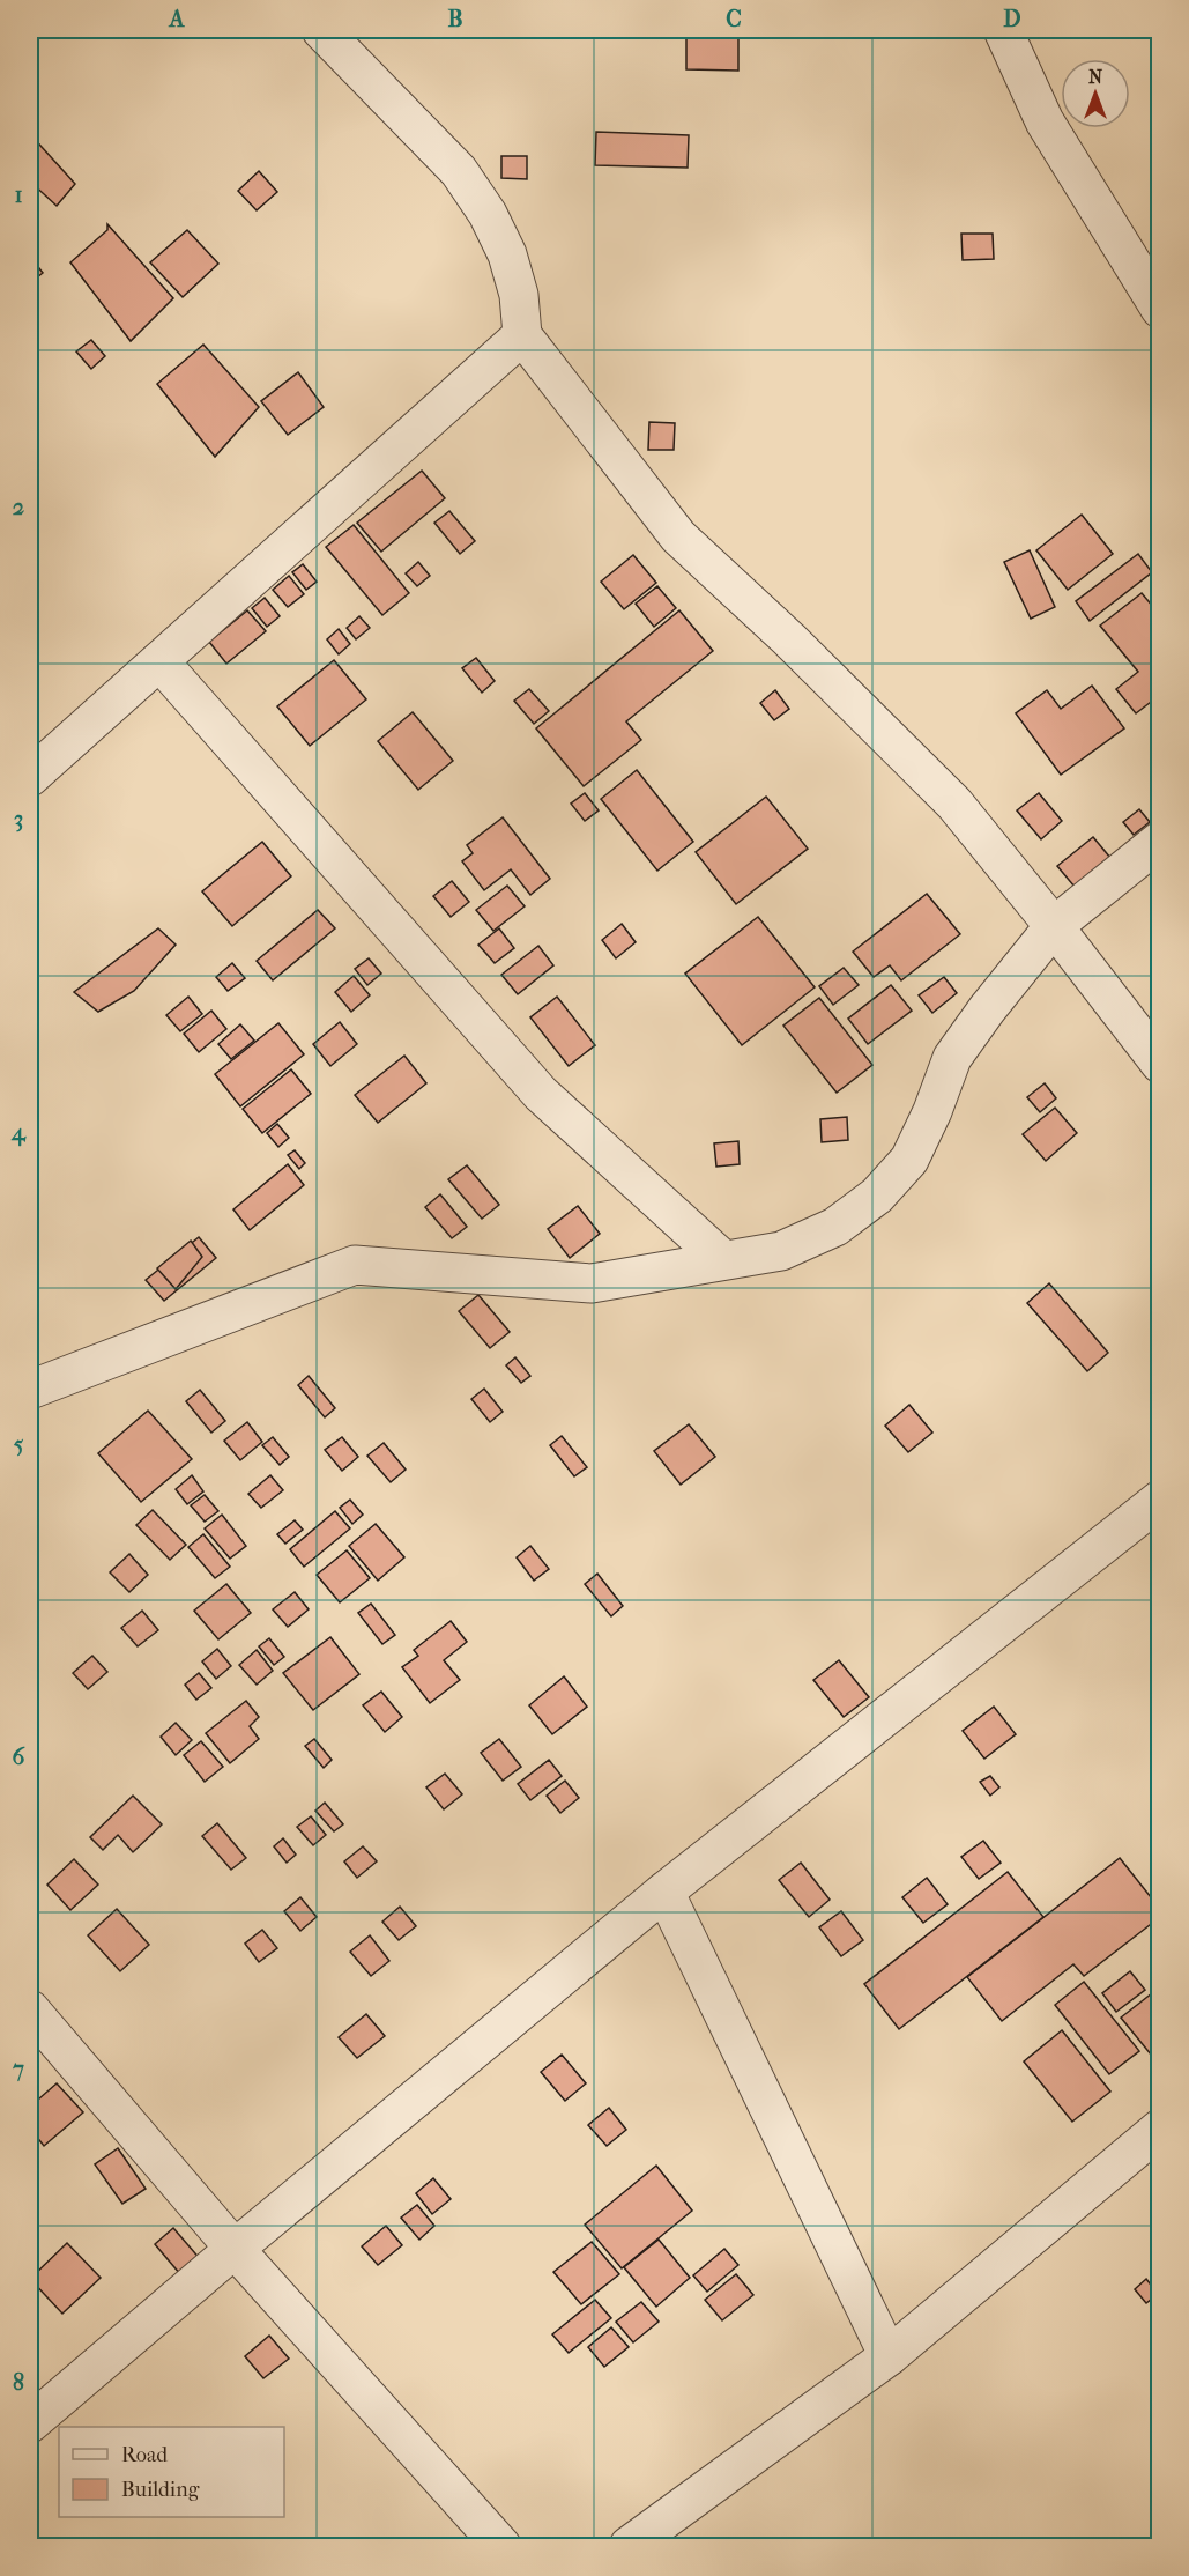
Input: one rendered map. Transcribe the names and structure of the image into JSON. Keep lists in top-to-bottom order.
{
  "legend": ["Road", "Building"],
  "north": "top",
  "grid": {
    "columns": [
      "A",
      "B",
      "C",
      "D"
    ],
    "rows": [
      "1",
      "2",
      "3",
      "4",
      "5",
      "6",
      "7",
      "8"
    ]
  }
}
